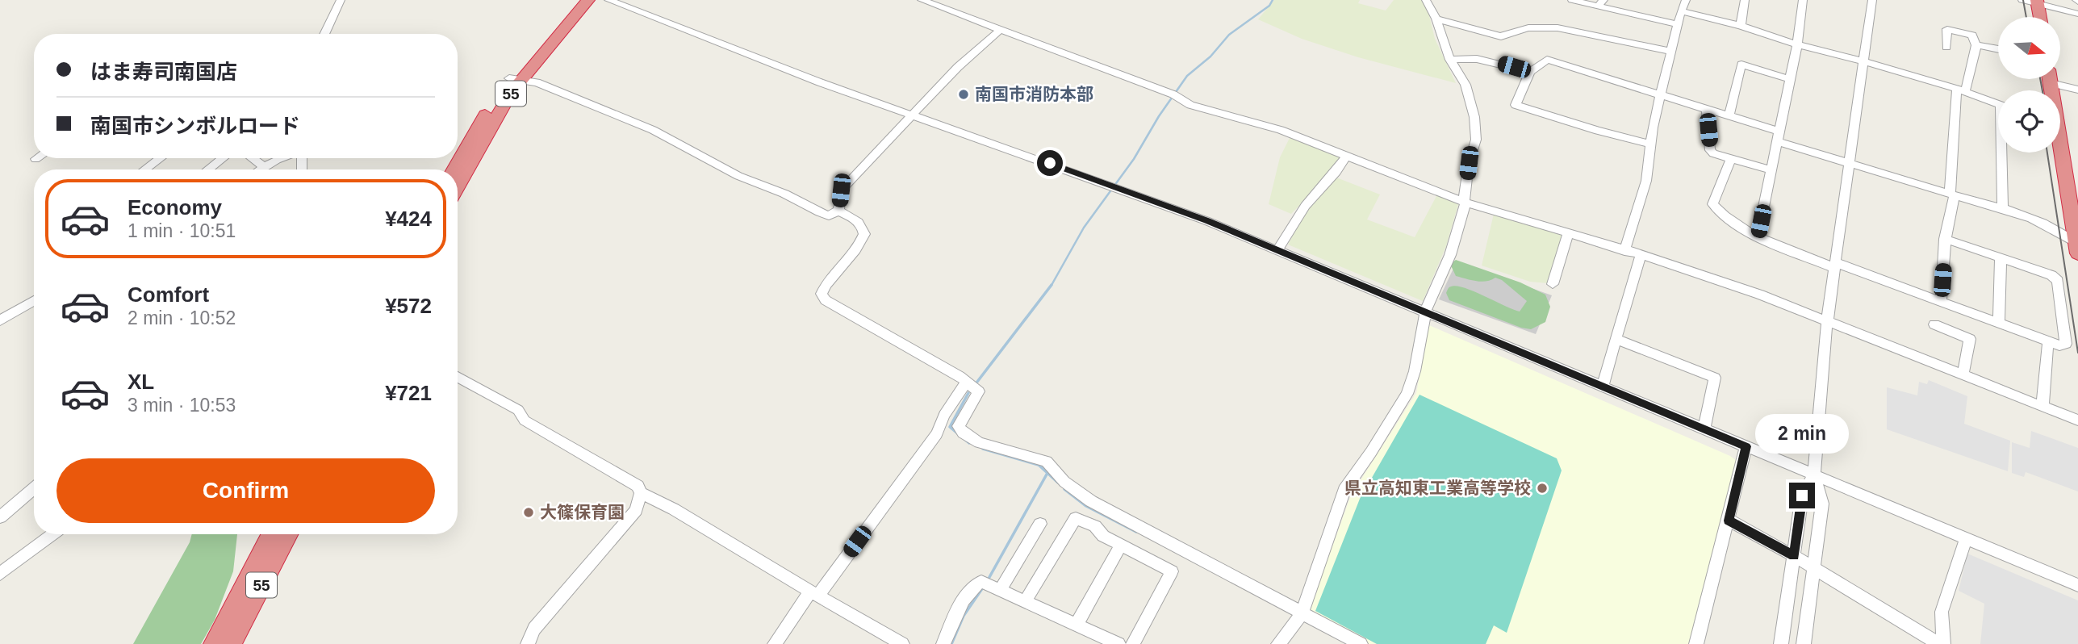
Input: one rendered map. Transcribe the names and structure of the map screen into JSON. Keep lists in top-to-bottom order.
{
  "streets": {
    "highway": ["55"]
  },
  "places": ["南国市消防本部", "県立高知東工業高等学校", "大篠保育園"],
  "north": "right",
  "page": {
    "banner": ["はま寿司南国店", "南国市シンボルロード"],
    "list": [
      {
        "name": "Economy",
        "note": "1 min · 10:51",
        "value": "¥424"
      },
      {
        "name": "Comfort",
        "note": "2 min · 10:52",
        "value": "¥572"
      },
      {
        "name": "XL",
        "note": "3 min · 10:53",
        "value": "¥721"
      }
    ],
    "bubble": "2 min",
    "buttons": "Confirm"
  }
}
